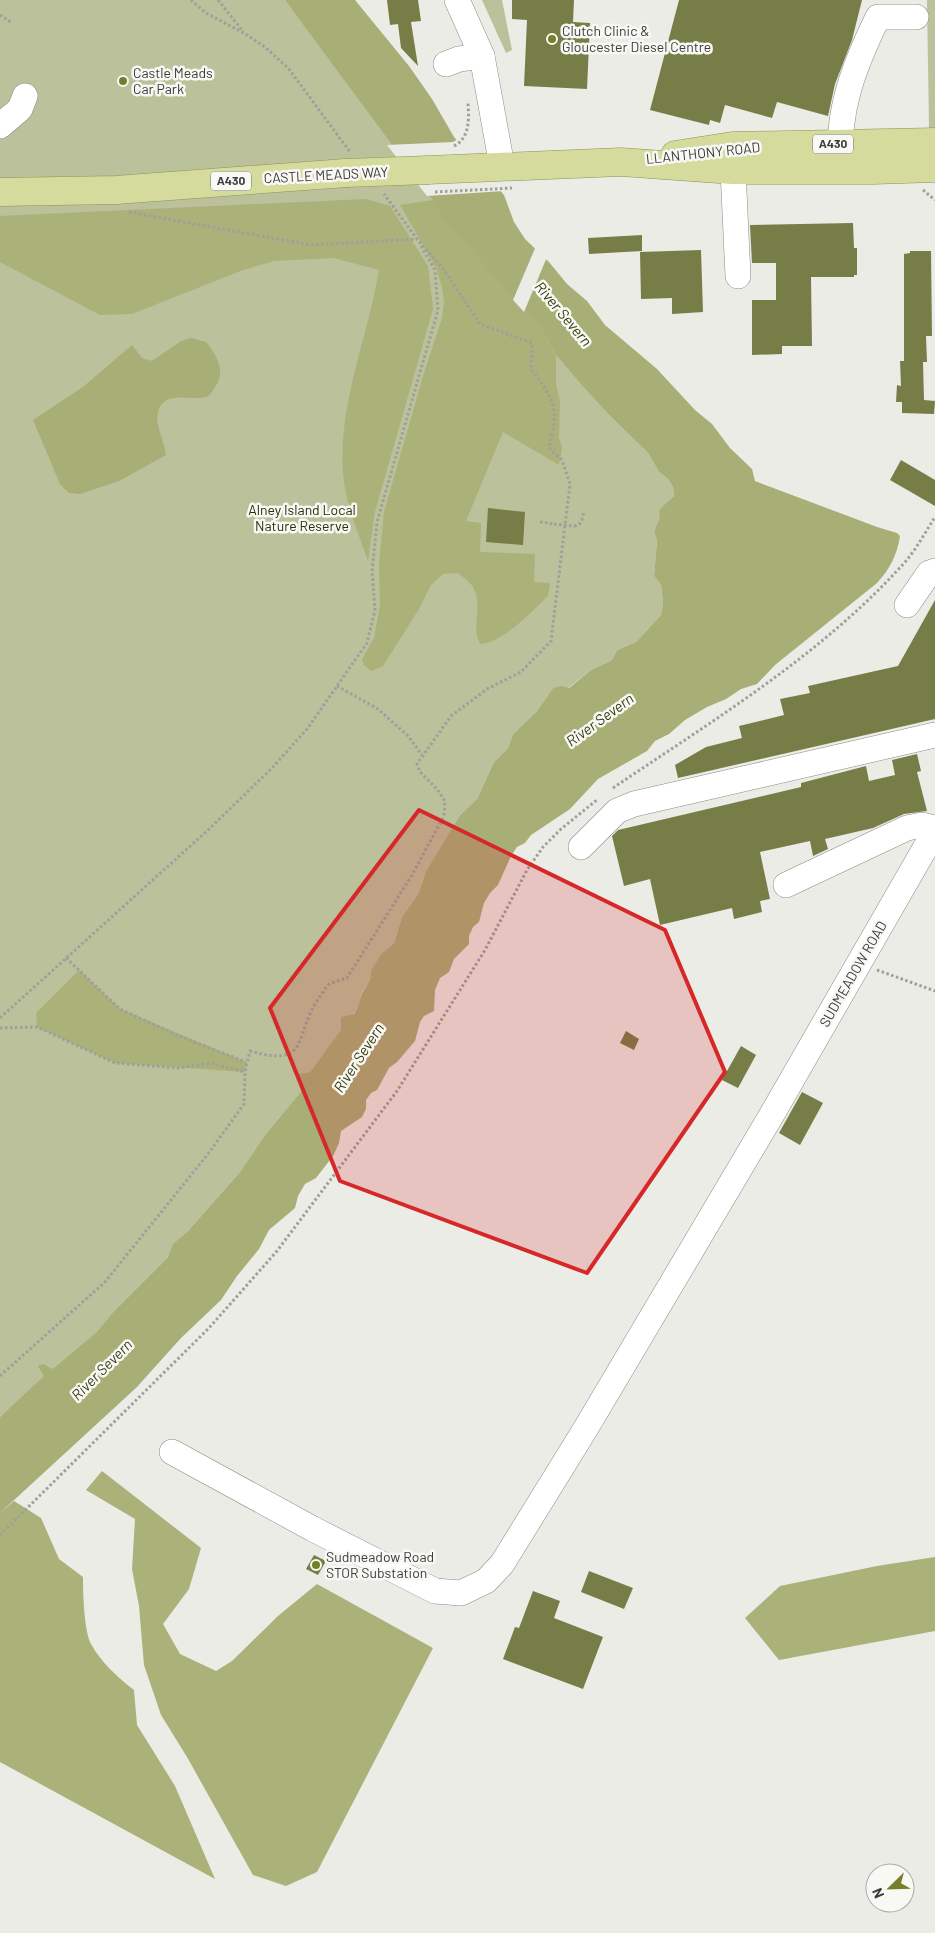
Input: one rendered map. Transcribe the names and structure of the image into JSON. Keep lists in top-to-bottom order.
{
  "streets": {
    "main road": ["A430", "LLANTHONY ROAD", "CASTLE MEADS WAY"],
    "street": ["SUDMEADOW ROAD"]
  },
  "crossings": [
    ["LLANTHONY ROAD", "CASTLE MEADS WAY"]
  ],
  "water": ["River Severn"],
  "parks": ["Alney Island Local Nature Reserve"],
  "places": ["Clutch Clinic & Gloucester Diesel Centre", "Castle Meads Car Park", "Sudmeadow Road STOR Substation"],
  "north": "bottom left"
}
